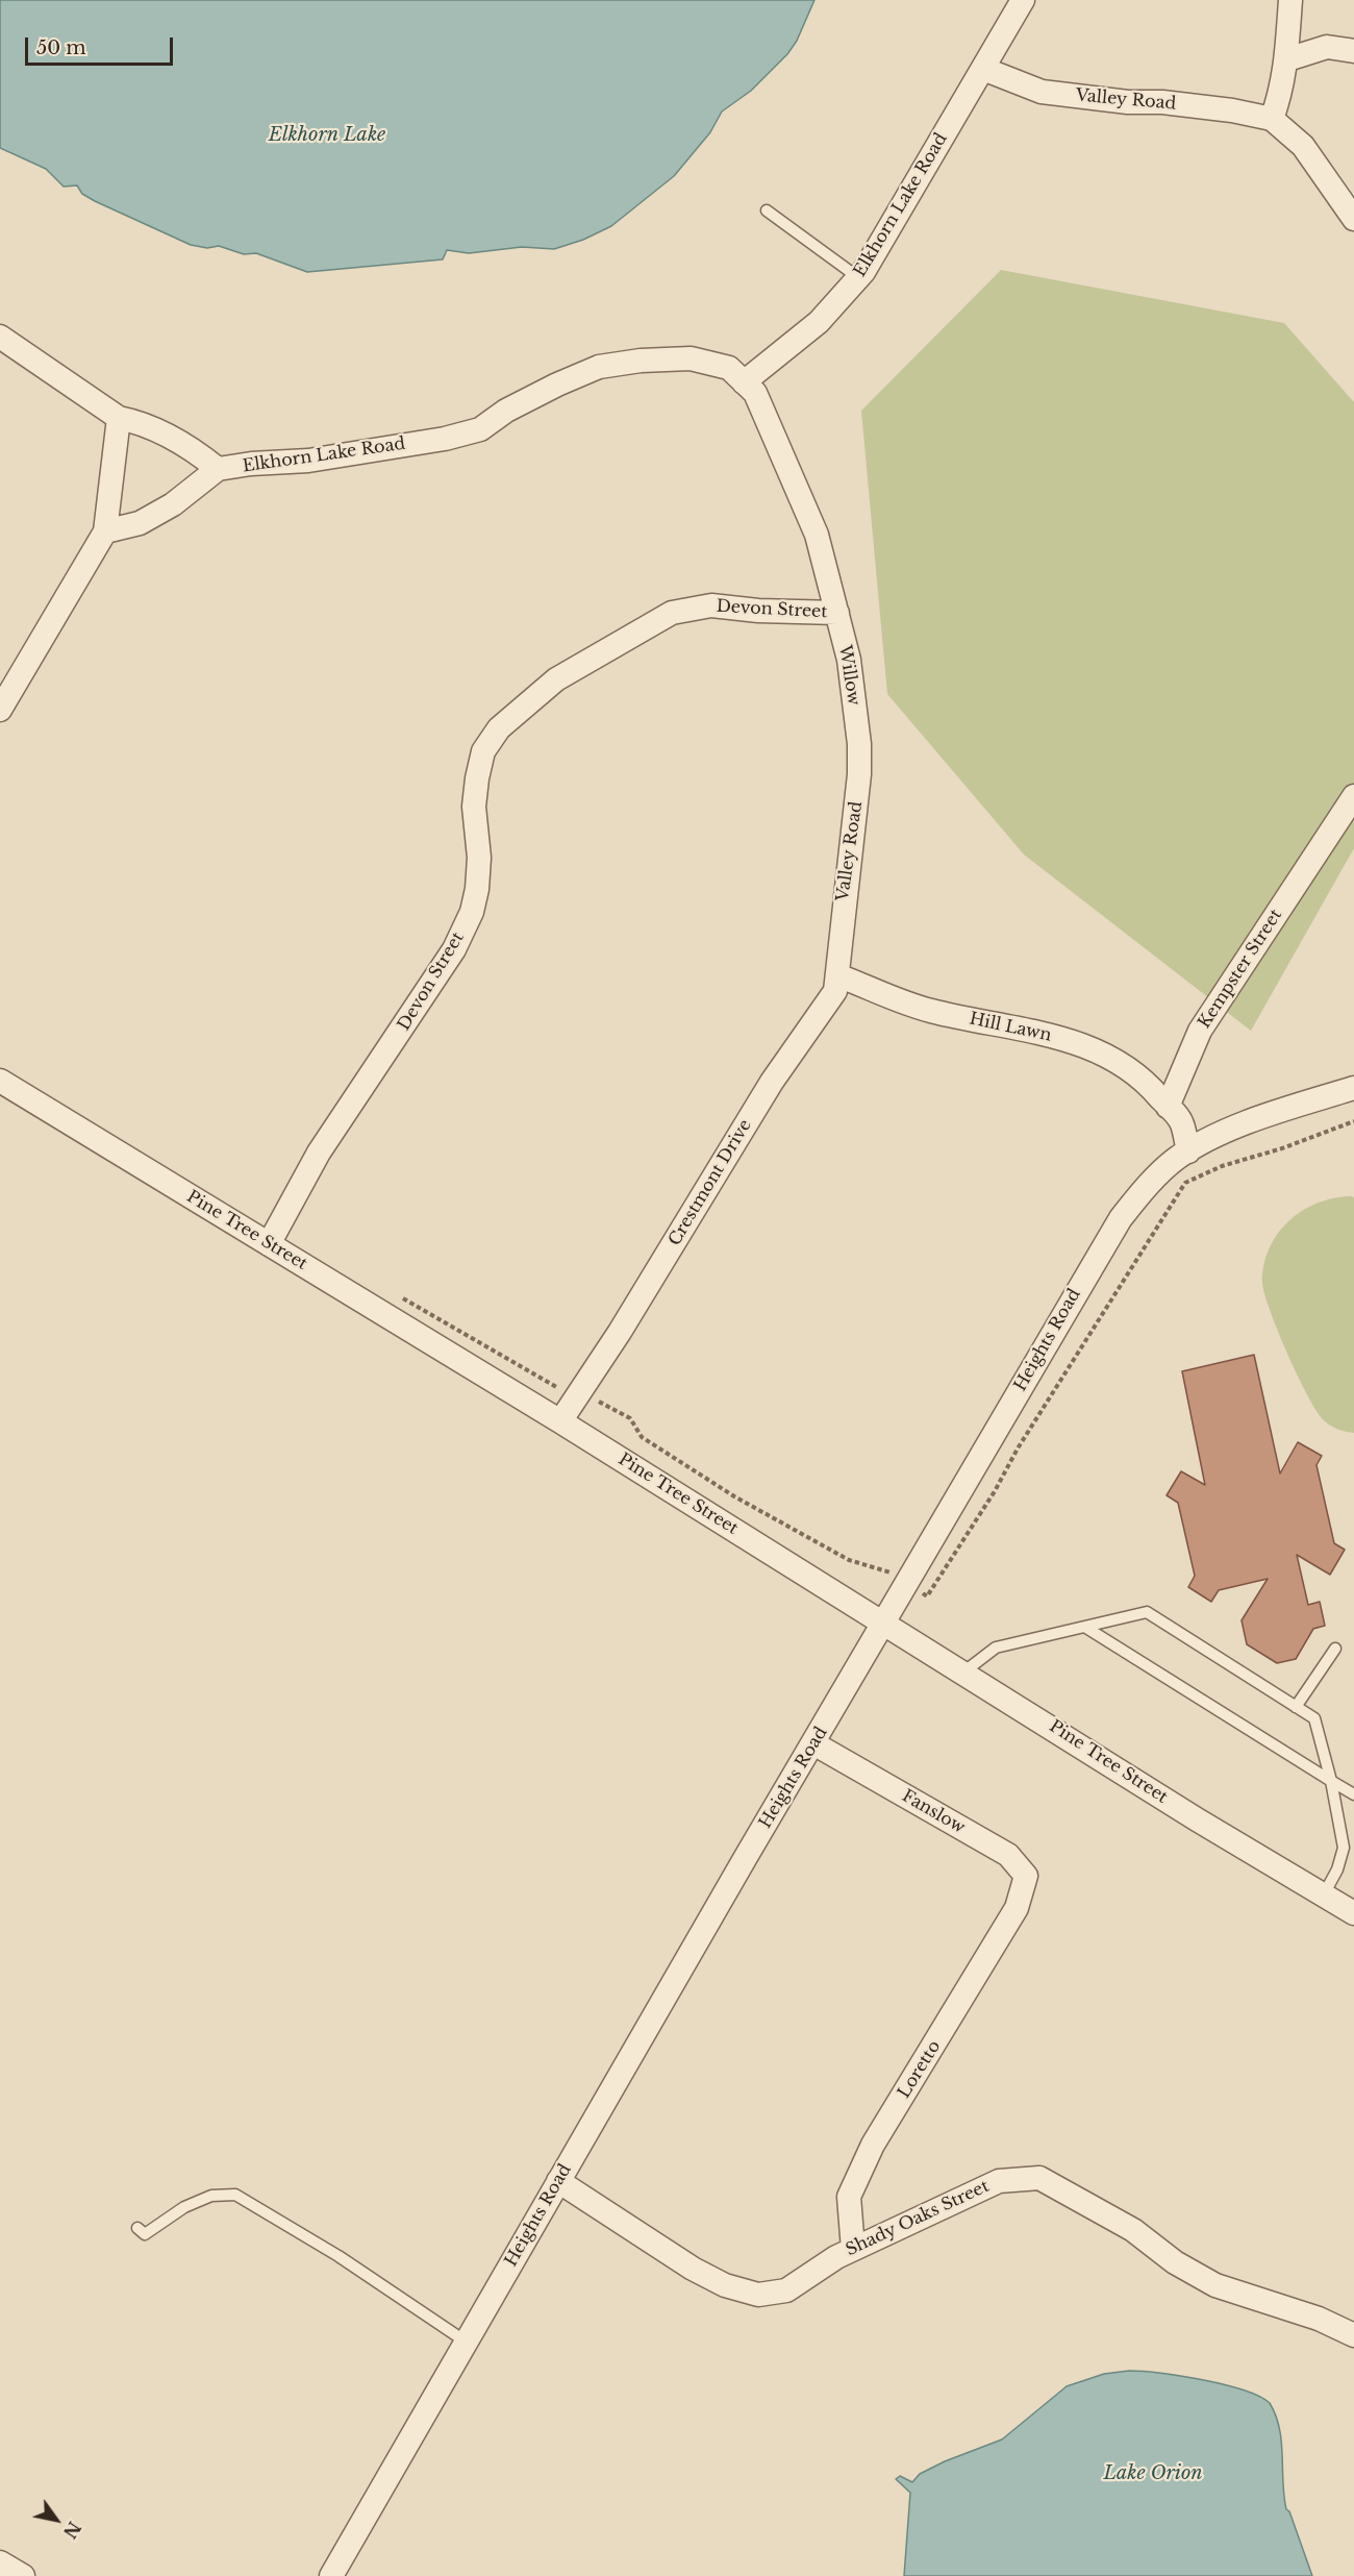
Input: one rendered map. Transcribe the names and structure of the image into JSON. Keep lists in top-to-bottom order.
{
  "streets": {
    "street": [
      "Valley Road",
      "Elkhorn Lake Road",
      "Devon Street",
      "Willow",
      "Kempster Street",
      "Hill Lawn",
      "Crestmont Drive",
      "Pine Tree Street",
      "Heights Road",
      "Fanslow",
      "Loretto",
      "Shady Oaks Street"
    ]
  },
  "crossings": [
    ["Valley Road", "Elkhorn Lake Road"],
    ["Valley Road", "Willow"],
    ["Valley Road", "Crestmont Drive"],
    ["Elkhorn Lake Road", "Willow"],
    ["Devon Street", "Willow"],
    ["Devon Street", "Pine Tree Street"],
    ["Kempster Street", "Hill Lawn"],
    ["Hill Lawn", "Crestmont Drive"],
    ["Crestmont Drive", "Pine Tree Street"],
    ["Pine Tree Street", "Heights Road"],
    ["Heights Road", "Fanslow"],
    ["Heights Road", "Shady Oaks Street"],
    ["Fanslow", "Loretto"],
    ["Loretto", "Shady Oaks Street"]
  ],
  "water": ["Elkhorn Lake", "Lake Orion"],
  "scale_bar": "50 m",
  "north": "bottom right"
}
